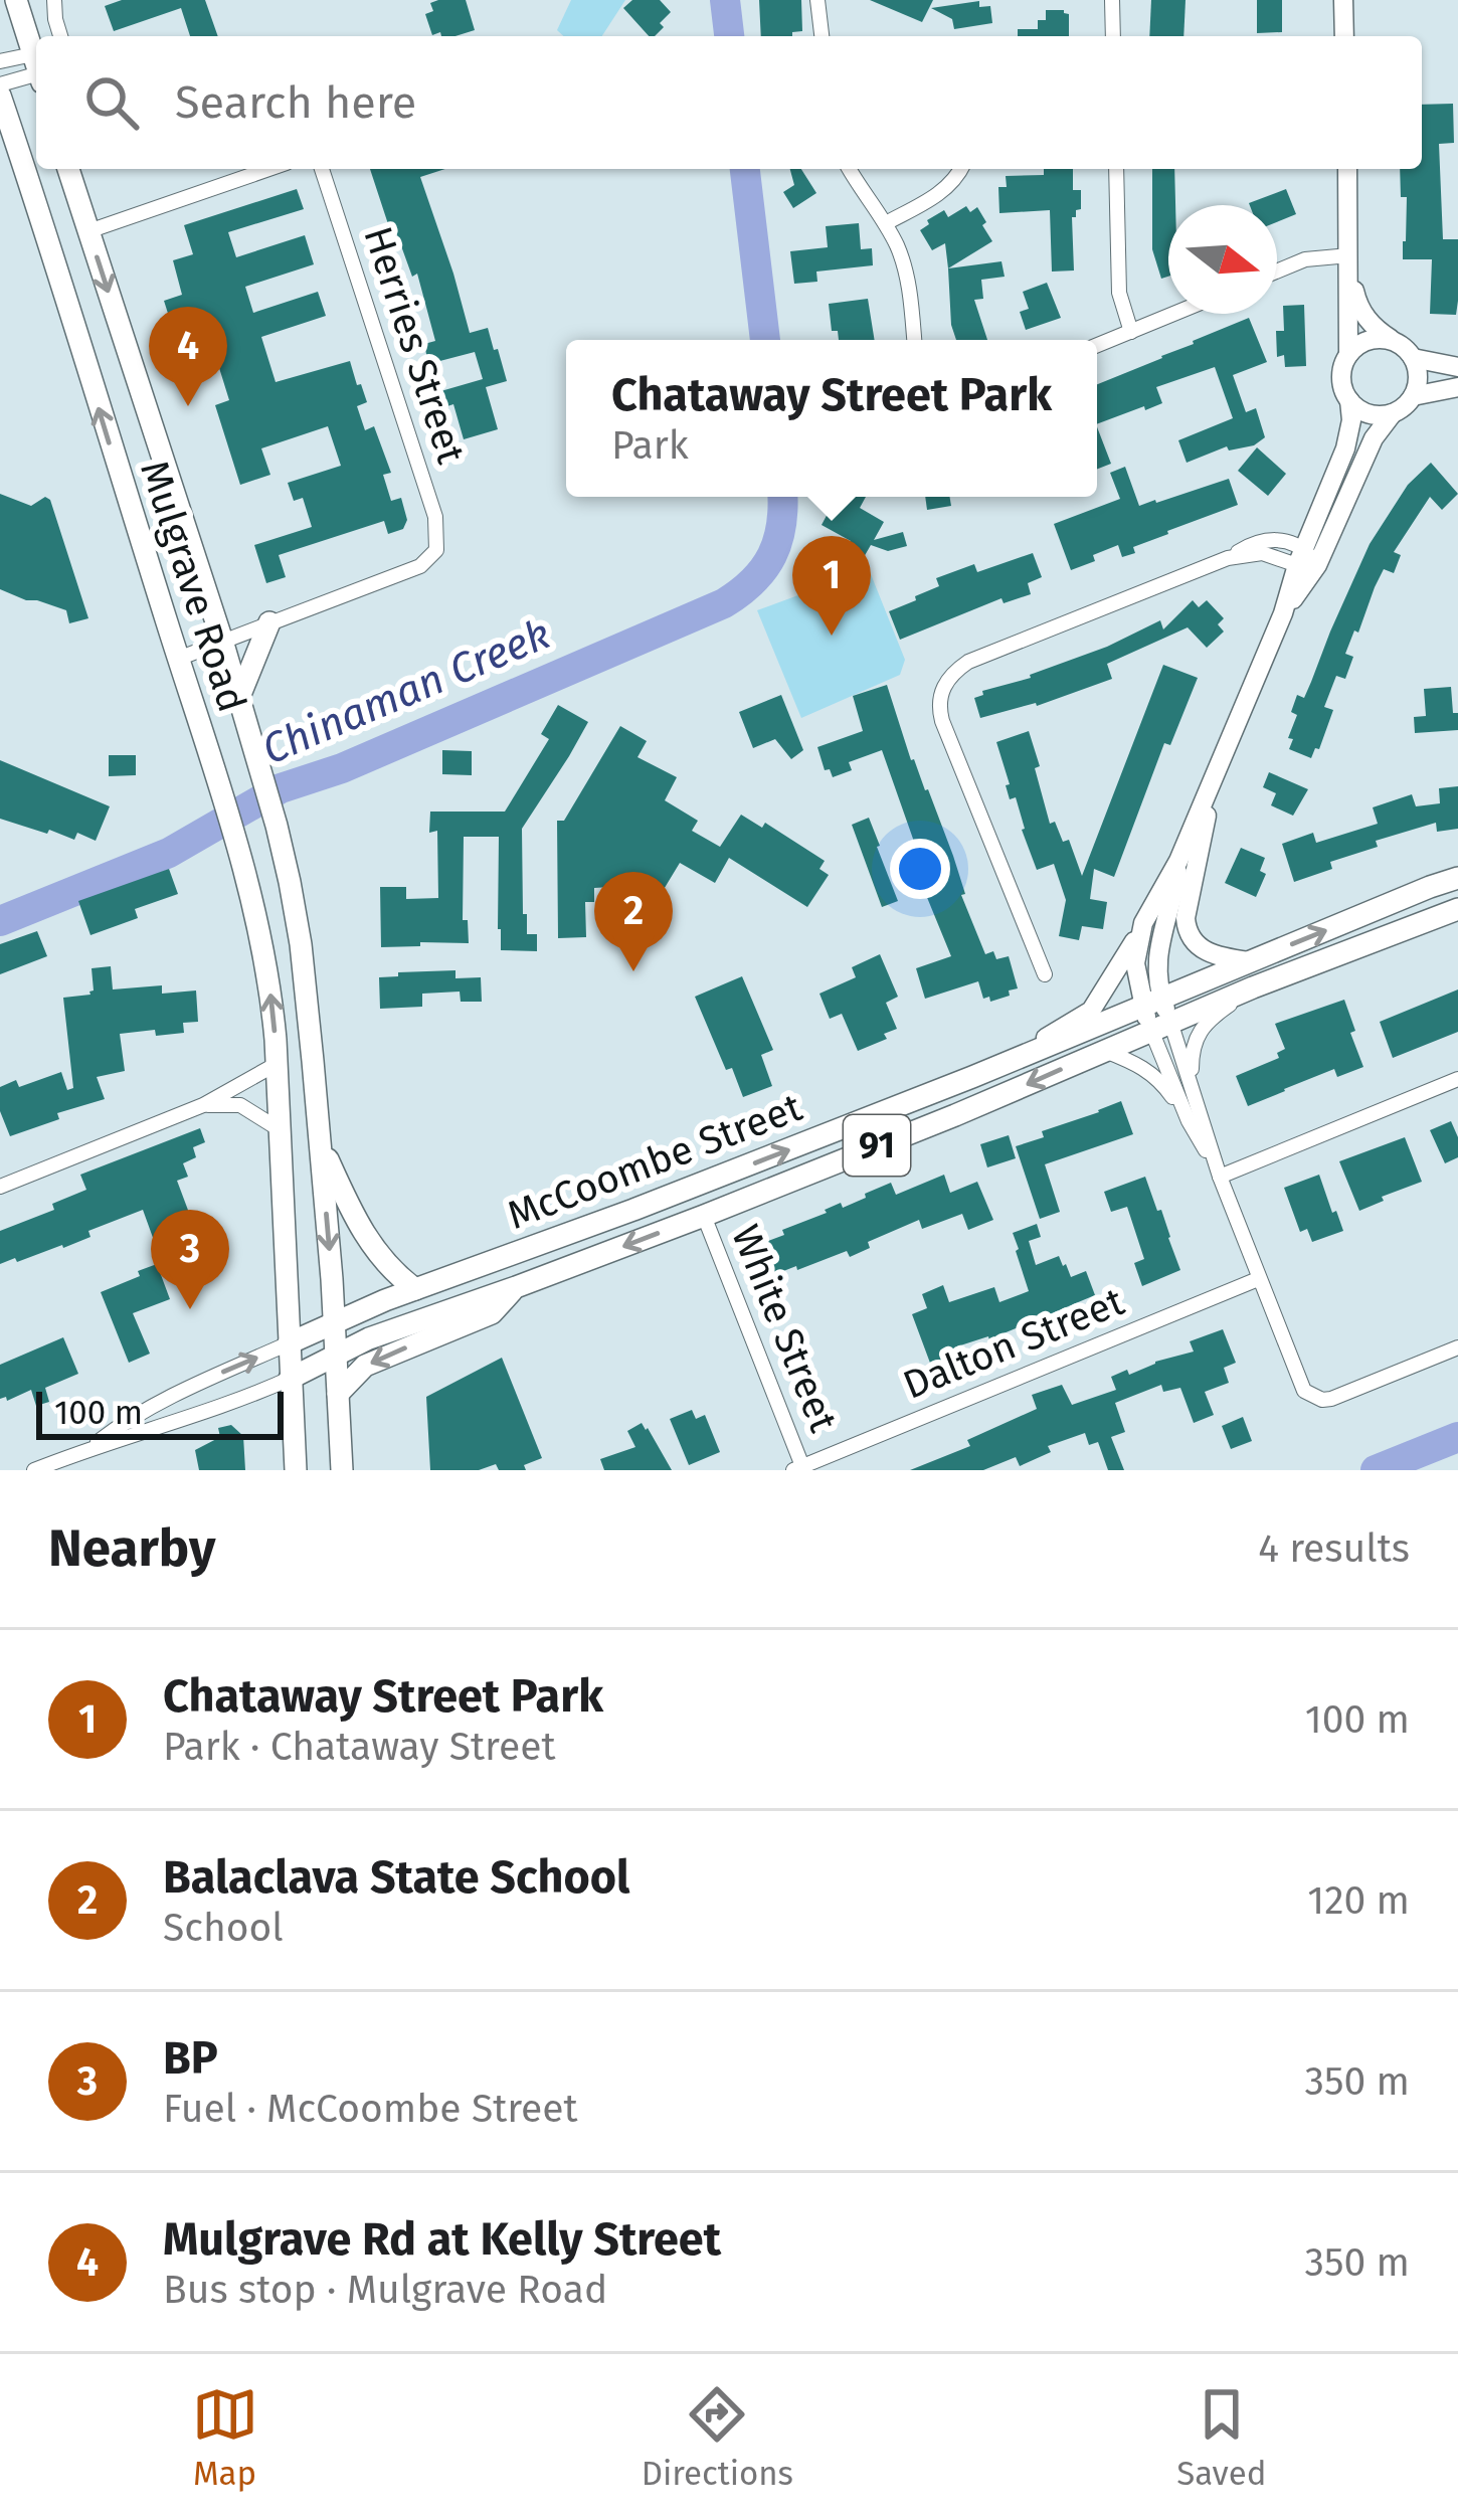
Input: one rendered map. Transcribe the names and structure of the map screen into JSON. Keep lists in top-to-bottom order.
{
  "streets": {
    "main road": ["Mulgrave Road", "91", "McCoombe Street"],
    "street": ["Herries Street", "White Street", "Dalton Street"]
  },
  "crossings": [
    ["Mulgrave Road", "McCoombe Street"],
    ["McCoombe Street", "White Street"],
    ["White Street", "Dalton Street"]
  ],
  "water": ["Chinaman Creek"],
  "scale_bar": "100 m",
  "north": "right",
  "page": {
    "search": "Search here",
    "pins": [
      "4",
      "1",
      "2",
      "3"
    ],
    "popup": ["Chataway Street Park", "Park"],
    "scale": "100 m",
    "heading": ["Nearby", "4 results"],
    "list": [
      {
        "mark": "1",
        "name": "Chataway Street Park",
        "note": "Park · Chataway Street",
        "value": "100 m"
      },
      {
        "mark": "2",
        "name": "Balaclava State School",
        "note": "School",
        "value": "120 m"
      },
      {
        "mark": "3",
        "name": "BP",
        "note": "Fuel · McCoombe Street",
        "value": "350 m"
      },
      {
        "mark": "4",
        "name": "Mulgrave Rd at Kelly Street",
        "note": "Bus stop · Mulgrave Road",
        "value": "350 m"
      }
    ],
    "nav": ["Map", "Directions", "Saved"]
  }
}
